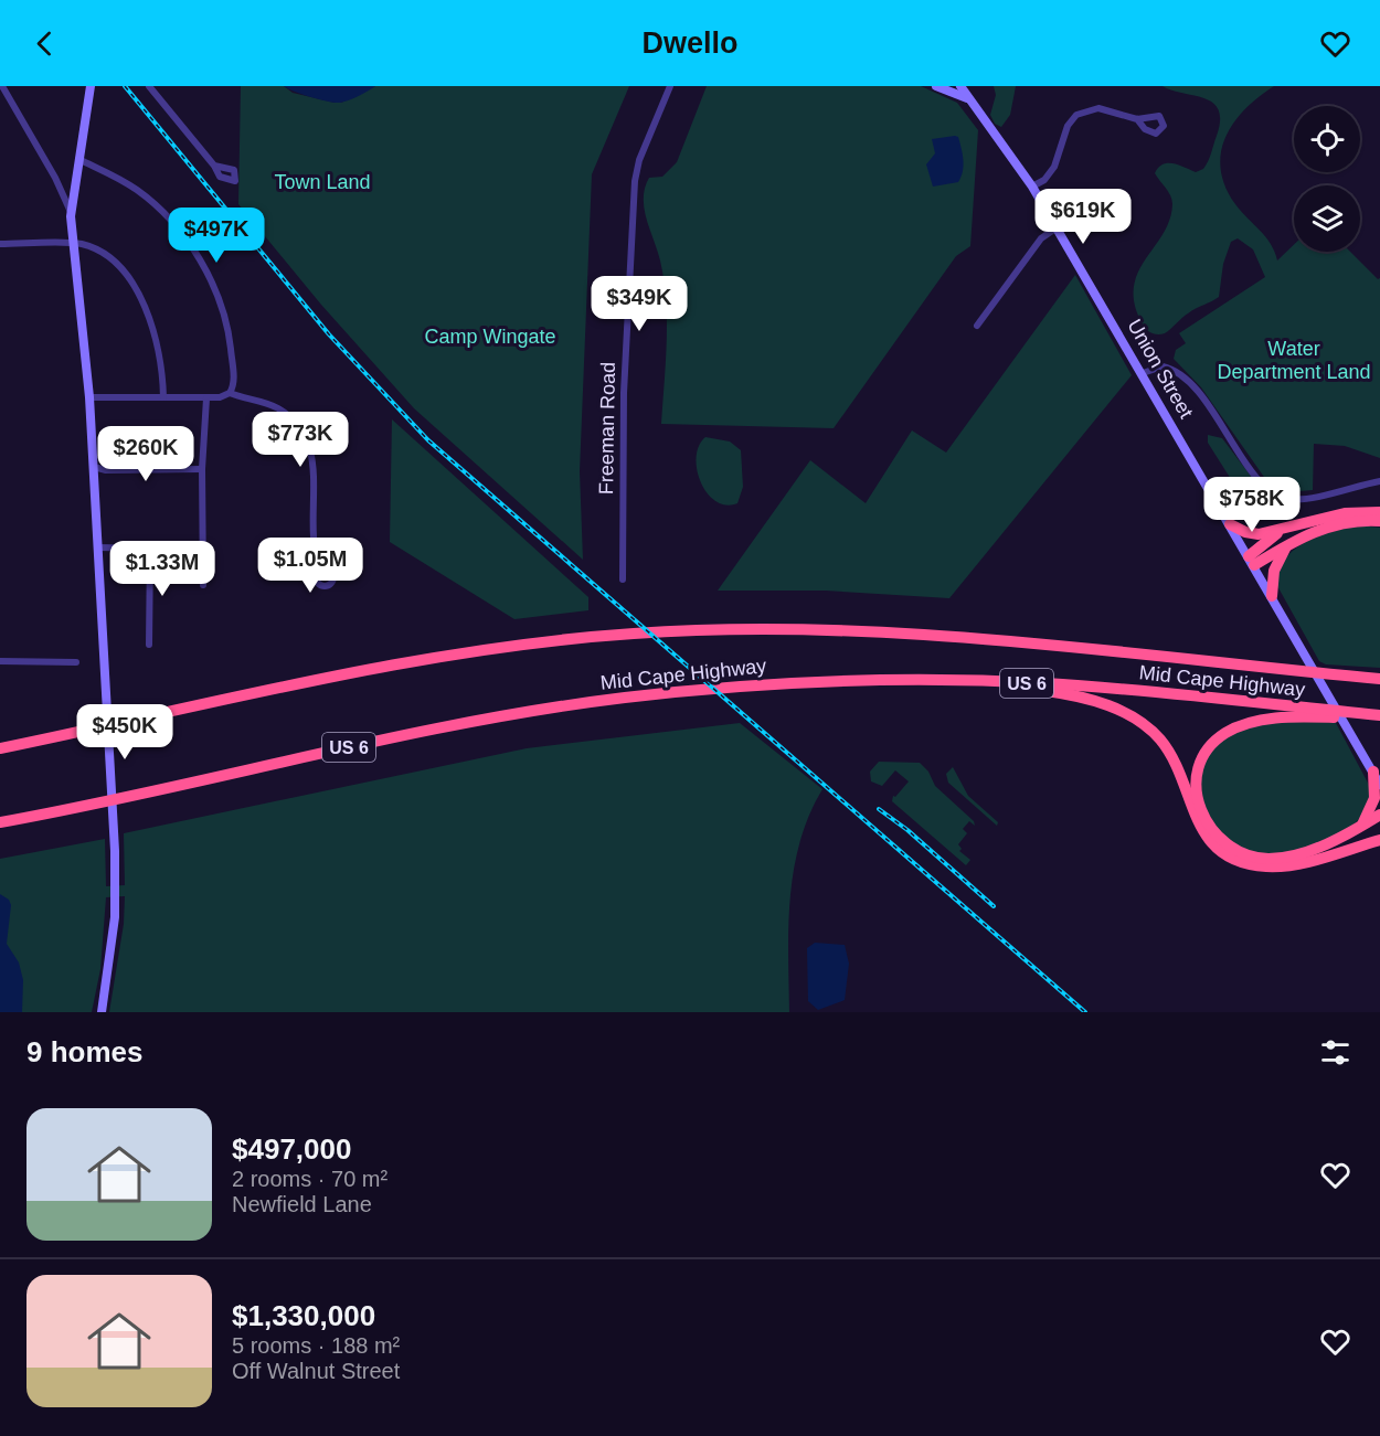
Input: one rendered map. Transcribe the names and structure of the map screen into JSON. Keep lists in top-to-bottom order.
{
  "streets": {
    "highway": ["Mid Cape Highway", "US 6"],
    "main road": ["Union Street"],
    "street": ["Freeman Road"]
  },
  "crossings": [
    ["Union Street", "Mid Cape Highway"]
  ],
  "parks": ["Town Land", "Camp Wingate", "Water Department Land"],
  "page": {
    "header": "Dwello",
    "price": [
      "$619K",
      "$497K",
      "$349K",
      "$773K",
      "$260K",
      "$758K",
      "$1.05M",
      "$1.33M",
      "$450K"
    ],
    "heading": "9 homes",
    "list": [
      {
        "name": "$497,000",
        "note": "2 rooms · 70 m² · Newfield Lane"
      },
      {
        "name": "$1,330,000",
        "note": "5 rooms · 188 m² · Off Walnut Street"
      }
    ]
  }
}
